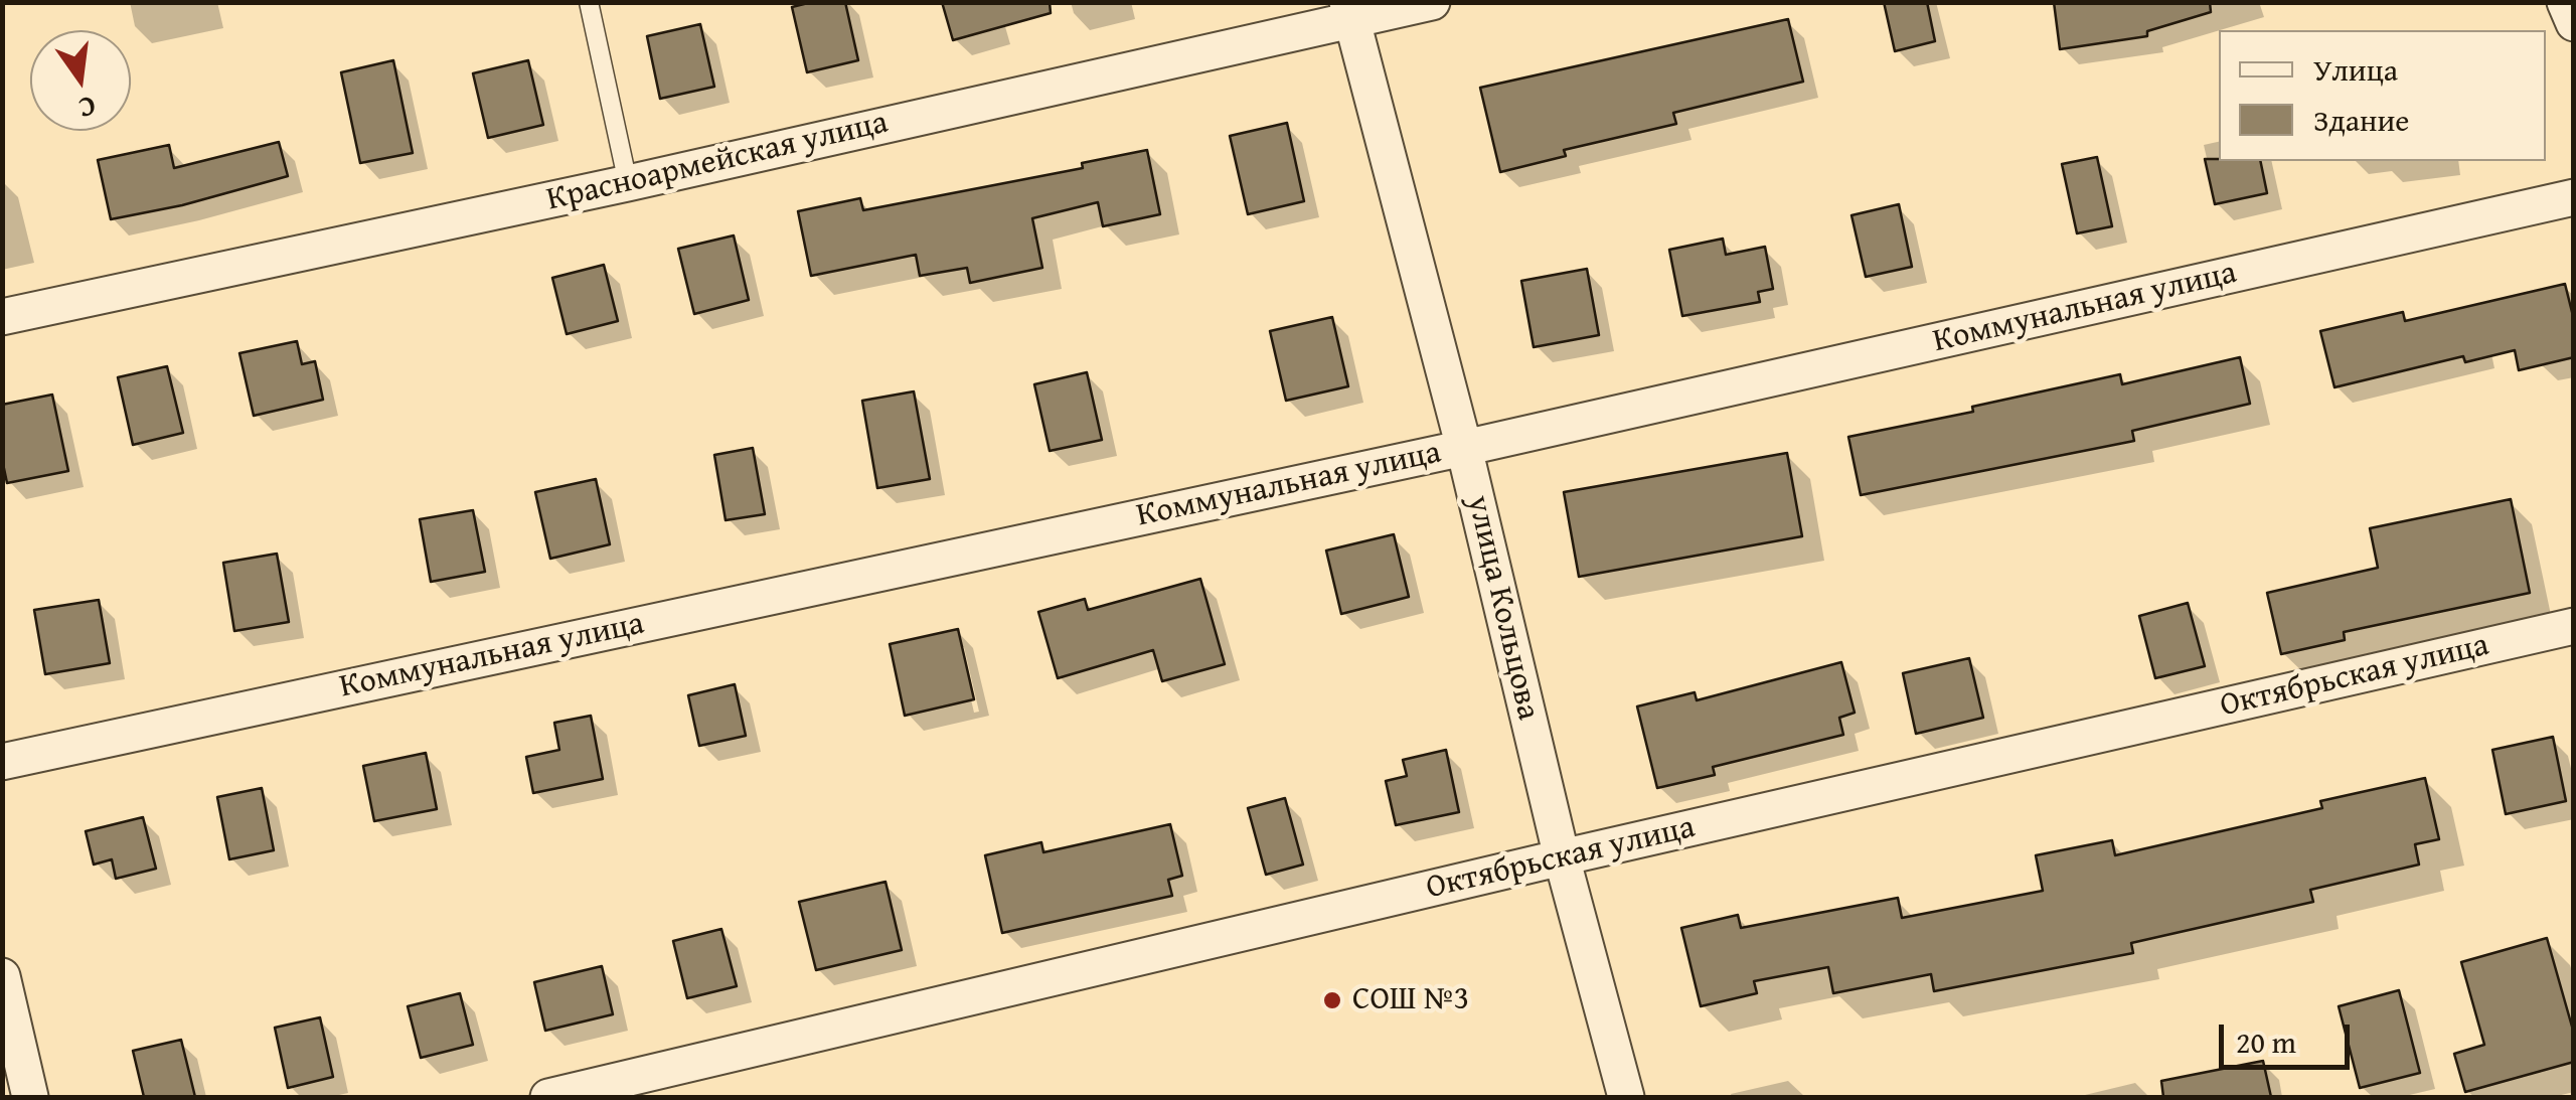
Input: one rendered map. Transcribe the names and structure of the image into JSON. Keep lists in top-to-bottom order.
{
  "streets": {
    "street": [
      "Красноармейская улица",
      "Коммунальная улица",
      "улица Кольцова",
      "Октябрьская улица"
    ]
  },
  "crossings": [
    ["Красноармейская улица", "улица Кольцова"],
    ["Коммунальная улица", "улица Кольцова"],
    ["улица Кольцова", "Октябрьская улица"]
  ],
  "places": ["СОШ №3"],
  "legend": ["Улица", "Здание"],
  "scale_bar": "20 m",
  "north": "bottom"
}
